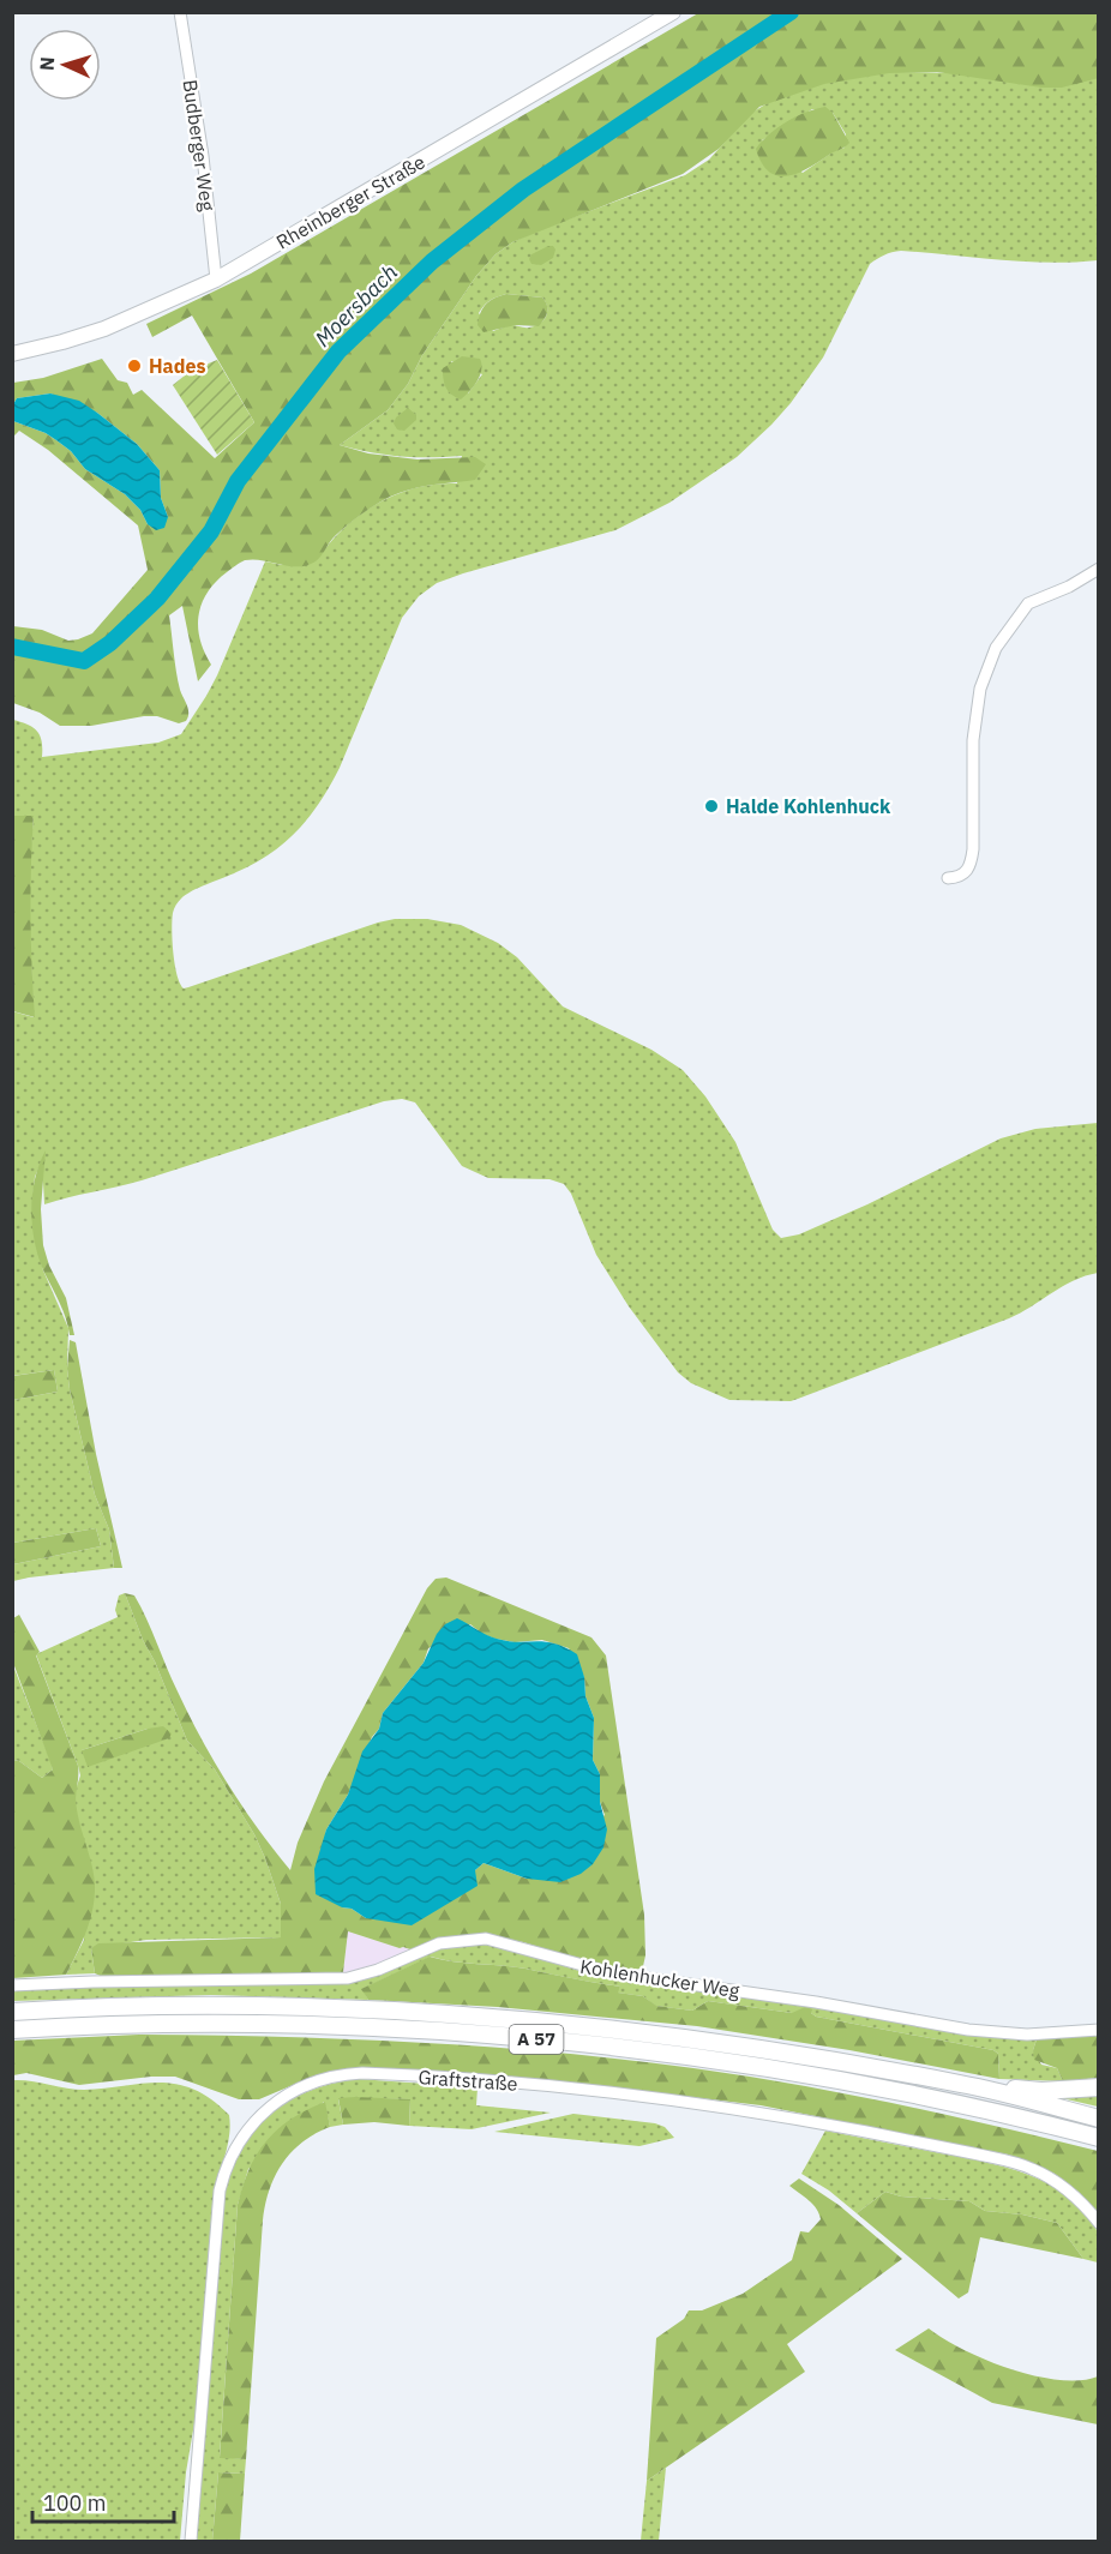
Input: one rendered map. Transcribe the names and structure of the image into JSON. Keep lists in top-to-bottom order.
{
  "streets": {
    "highway": ["A 57"],
    "main road": ["Rheinberger Straße"],
    "street": ["Budberger Weg", "Kohlenhucker Weg", "Graftstraße"]
  },
  "crossings": [
    ["Budberger Weg", "Rheinberger Straße"]
  ],
  "water": ["Moersbach"],
  "places": ["Hades", "Halde Kohlenhuck"],
  "scale_bar": "100 m",
  "north": "left"
}
